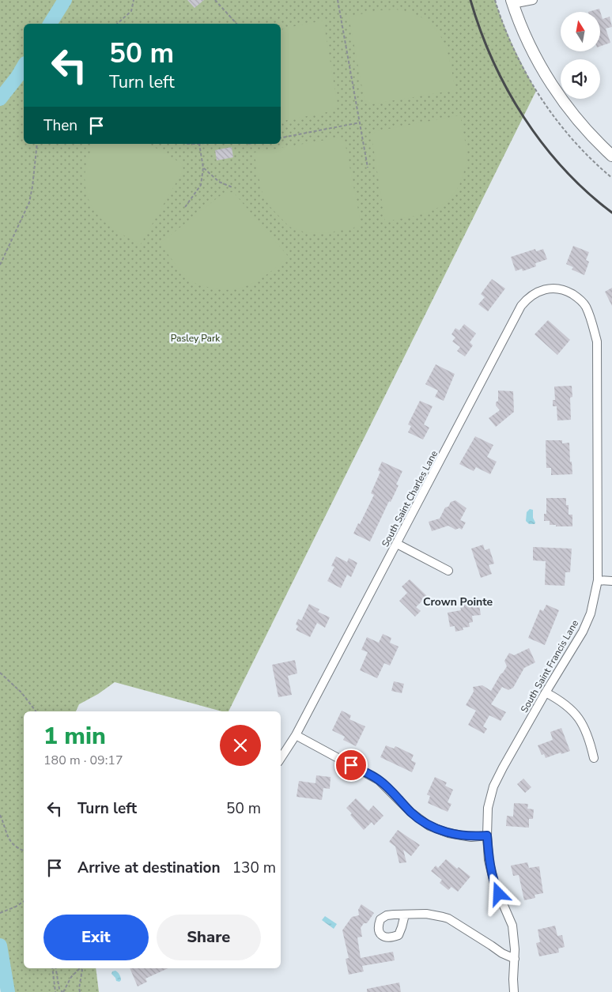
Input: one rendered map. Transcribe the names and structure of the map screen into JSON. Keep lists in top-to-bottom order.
{
  "streets": {
    "street": ["South Saint Charles Lane", "South Saint Francis Lane"]
  },
  "crossings": [
    ["South Saint Charles Lane", "South Saint Francis Lane"]
  ],
  "districts": ["Crown Pointe"],
  "parks": ["Pasley Park"],
  "north": "top",
  "page": {
    "turn": ["50 m", "Turn left"],
    "then": "Then",
    "heading": ["1 min", "180 m · 09:17"],
    "list": [
      {
        "name": "Turn left",
        "value": "50 m"
      },
      {
        "name": "Arrive at destination",
        "value": "130 m"
      }
    ],
    "buttons": ["Exit", "Share"]
  }
}
